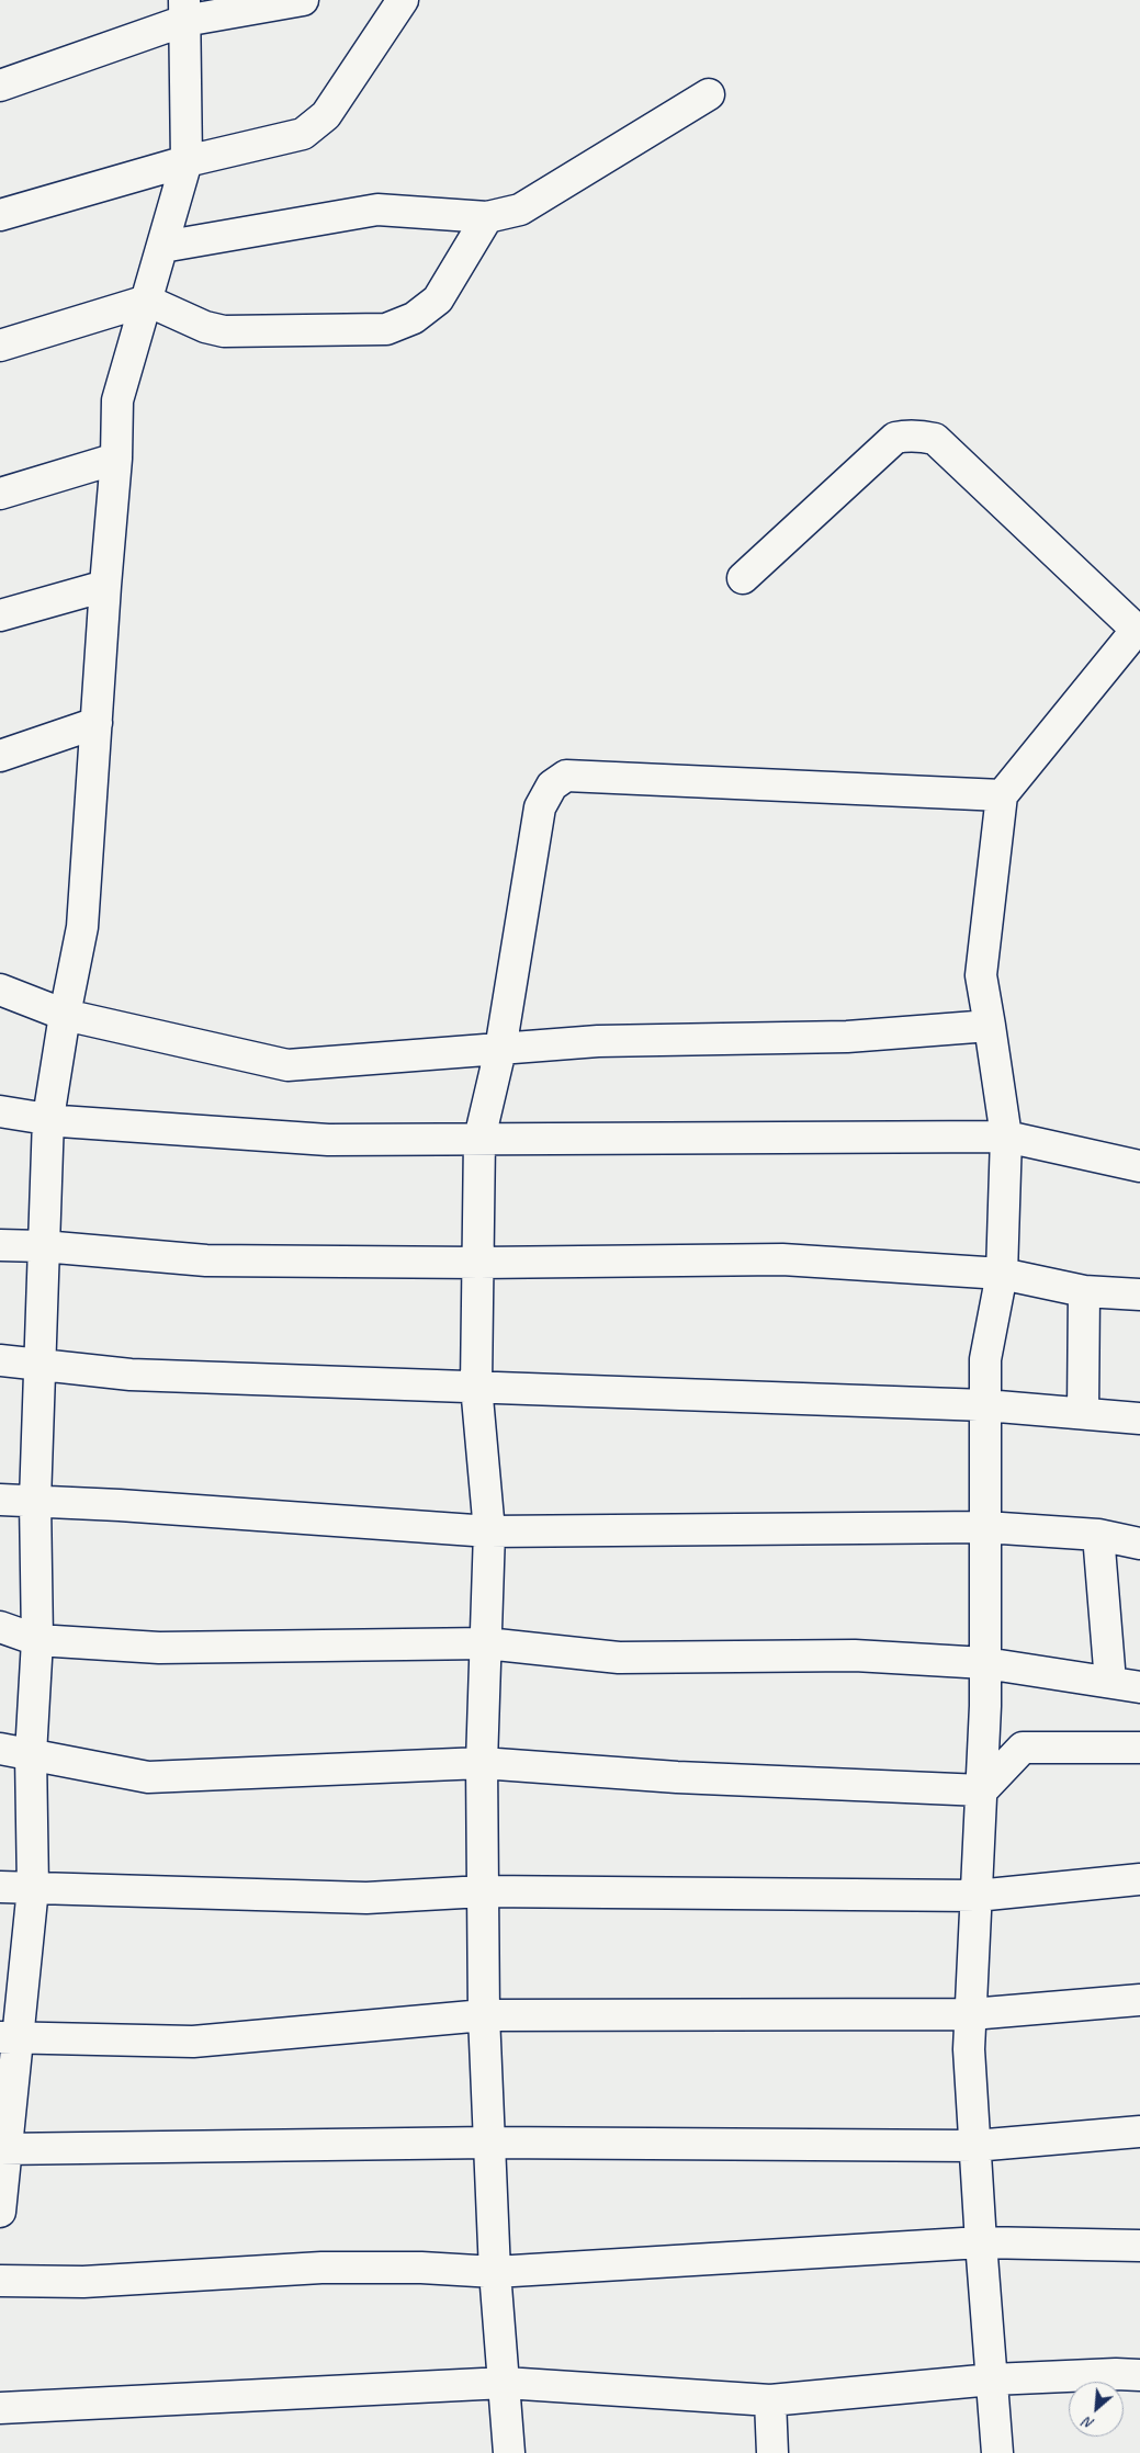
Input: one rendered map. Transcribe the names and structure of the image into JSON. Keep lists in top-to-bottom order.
{
  "north": "bottom left"
}
